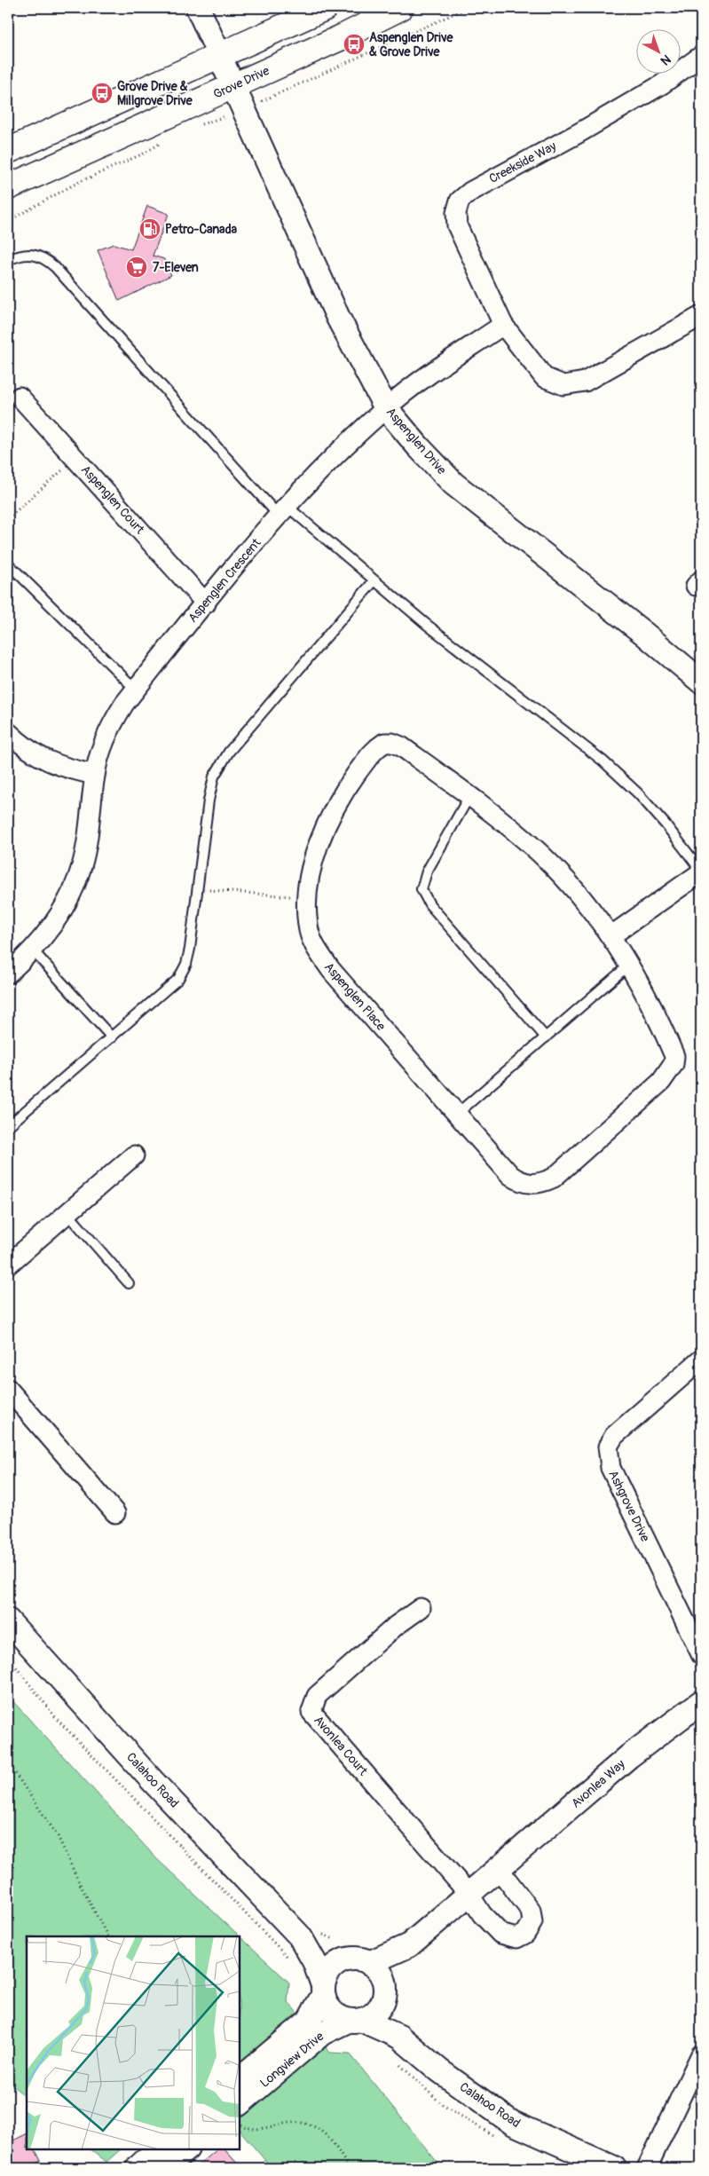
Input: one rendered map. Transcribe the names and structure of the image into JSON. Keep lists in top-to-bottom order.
{
  "streets": {
    "main road": ["Grove Drive"],
    "street": [
      "Creekside Way",
      "Aspenglen Drive",
      "Aspenglen Court",
      "Aspenglen Crescent",
      "Aspenglen Place",
      "Ashgrove Drive",
      "Avonlea Court",
      "Calahoo Road",
      "Avonlea Way",
      "Longview Drive"
    ]
  },
  "crossings": [
    ["Grove Drive", "Aspenglen Drive"],
    ["Aspenglen Drive", "Aspenglen Crescent"],
    ["Aspenglen Court", "Aspenglen Crescent"],
    ["Avonlea Court", "Avonlea Way"],
    ["Calahoo Road", "Avonlea Way"],
    ["Calahoo Road", "Longview Drive"],
    ["Avonlea Way", "Longview Drive"]
  ],
  "places": {
    "bus stop": ["Aspenglen Drive & Grove Drive", "Grove Drive & Millgrove Drive"],
    "fuel station": ["Petro-Canada"],
    "supermarket": ["7-Eleven"]
  },
  "north": "bottom right"
}
